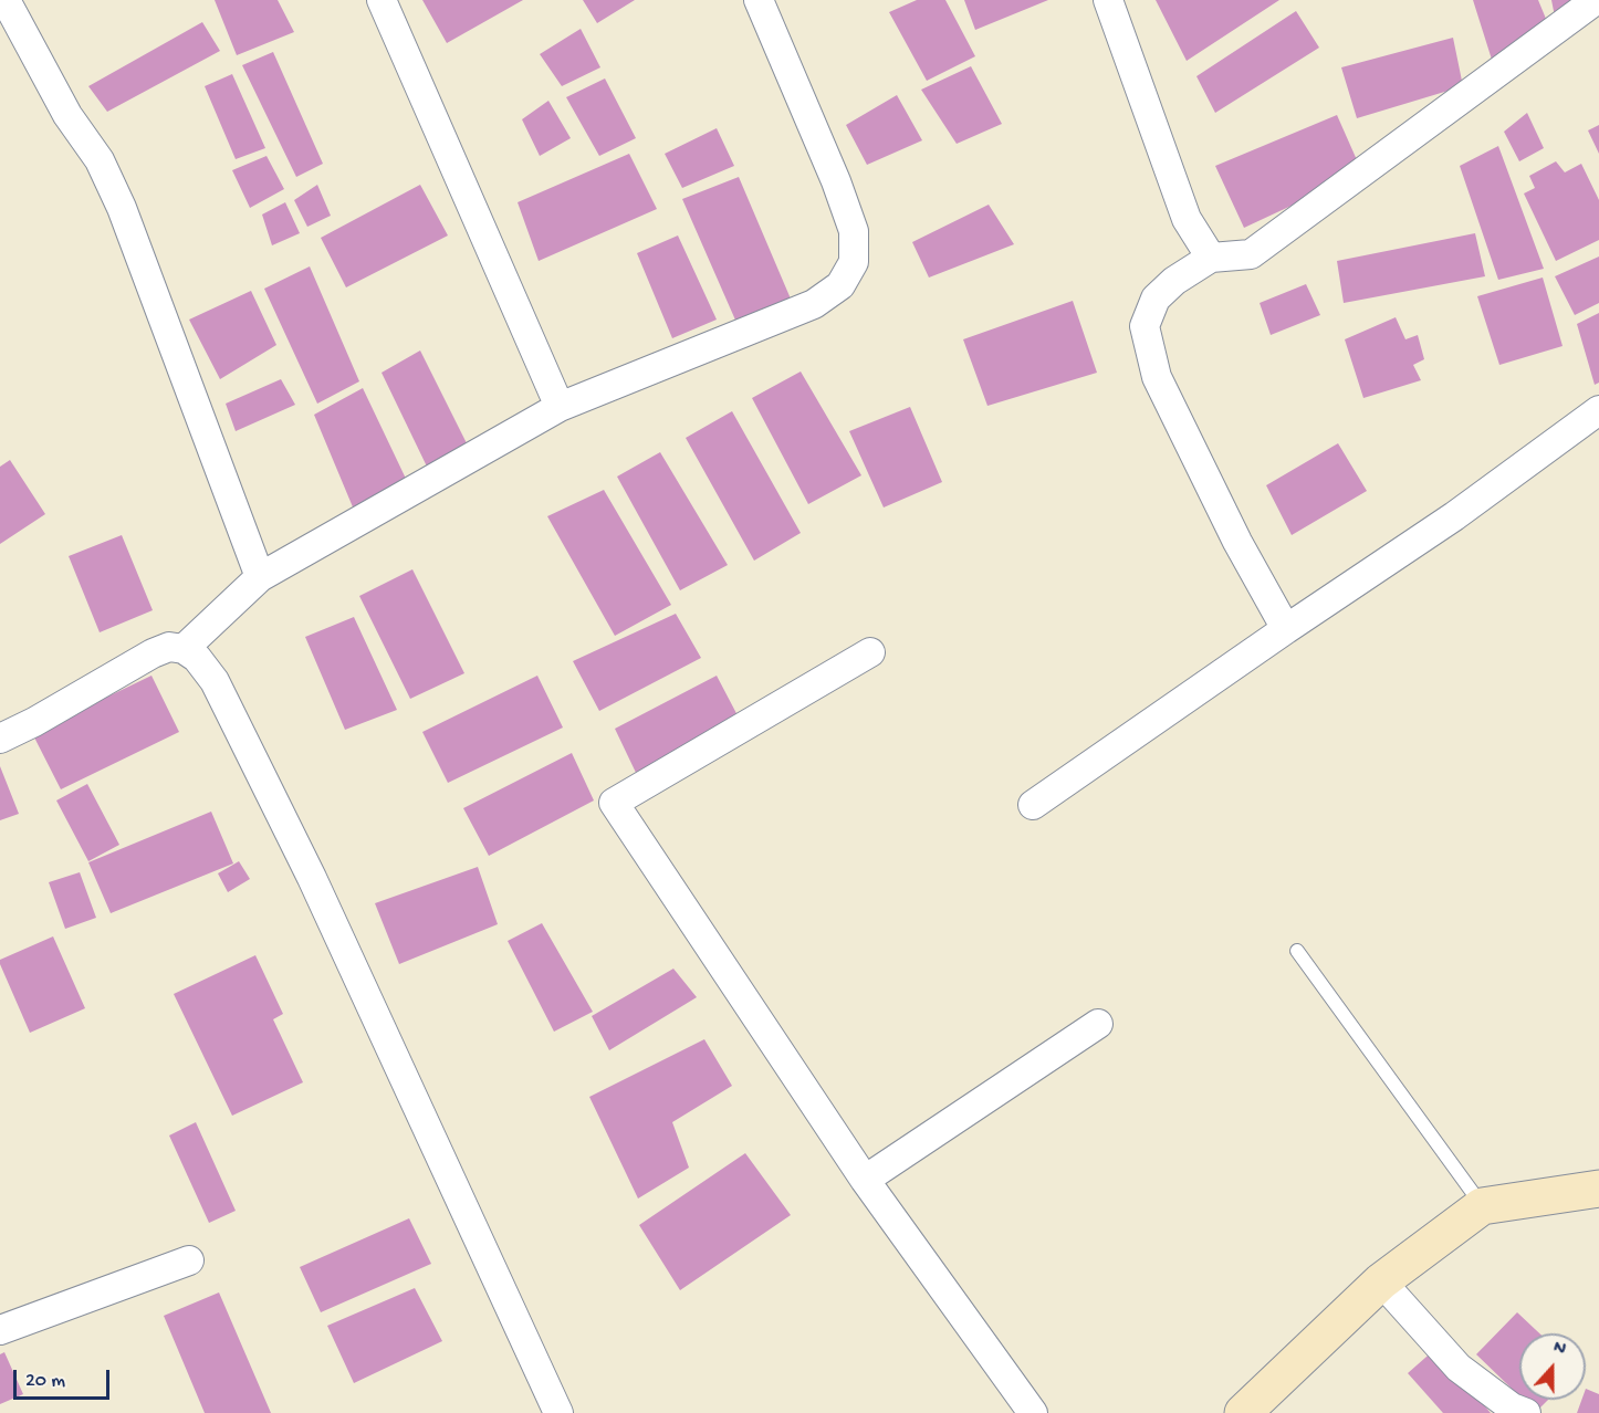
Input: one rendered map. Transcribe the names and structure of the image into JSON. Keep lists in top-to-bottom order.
{
  "scale_bar": "20 m",
  "north": "top"
}
